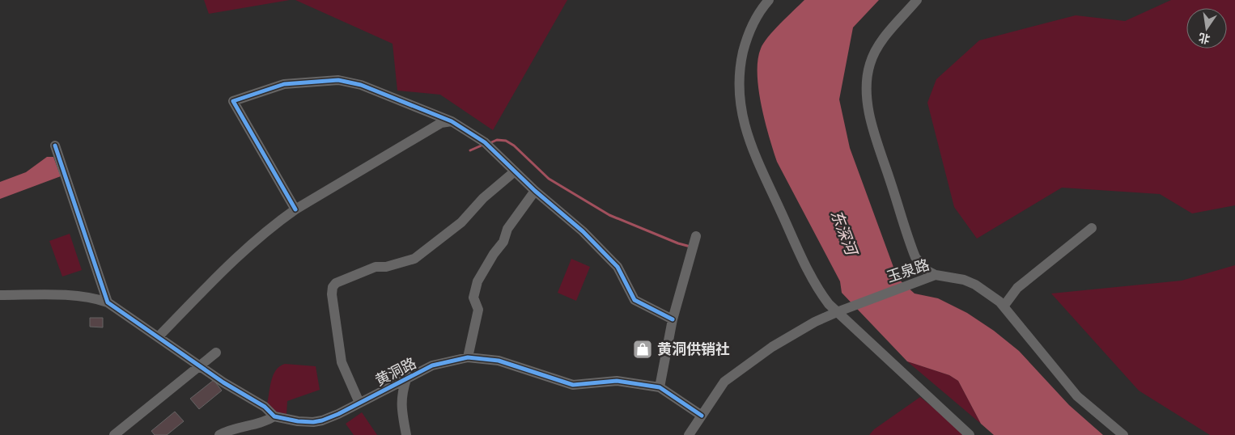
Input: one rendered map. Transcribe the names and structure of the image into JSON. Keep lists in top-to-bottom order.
{
  "streets": {
    "street": ["玉泉路", "黄洞路"]
  },
  "crossings": [
    ["玉泉路", "黄洞路"]
  ],
  "water": ["东深河"],
  "places": {
    "shop": ["黄洞供销社"]
  },
  "north": "bottom"
}
